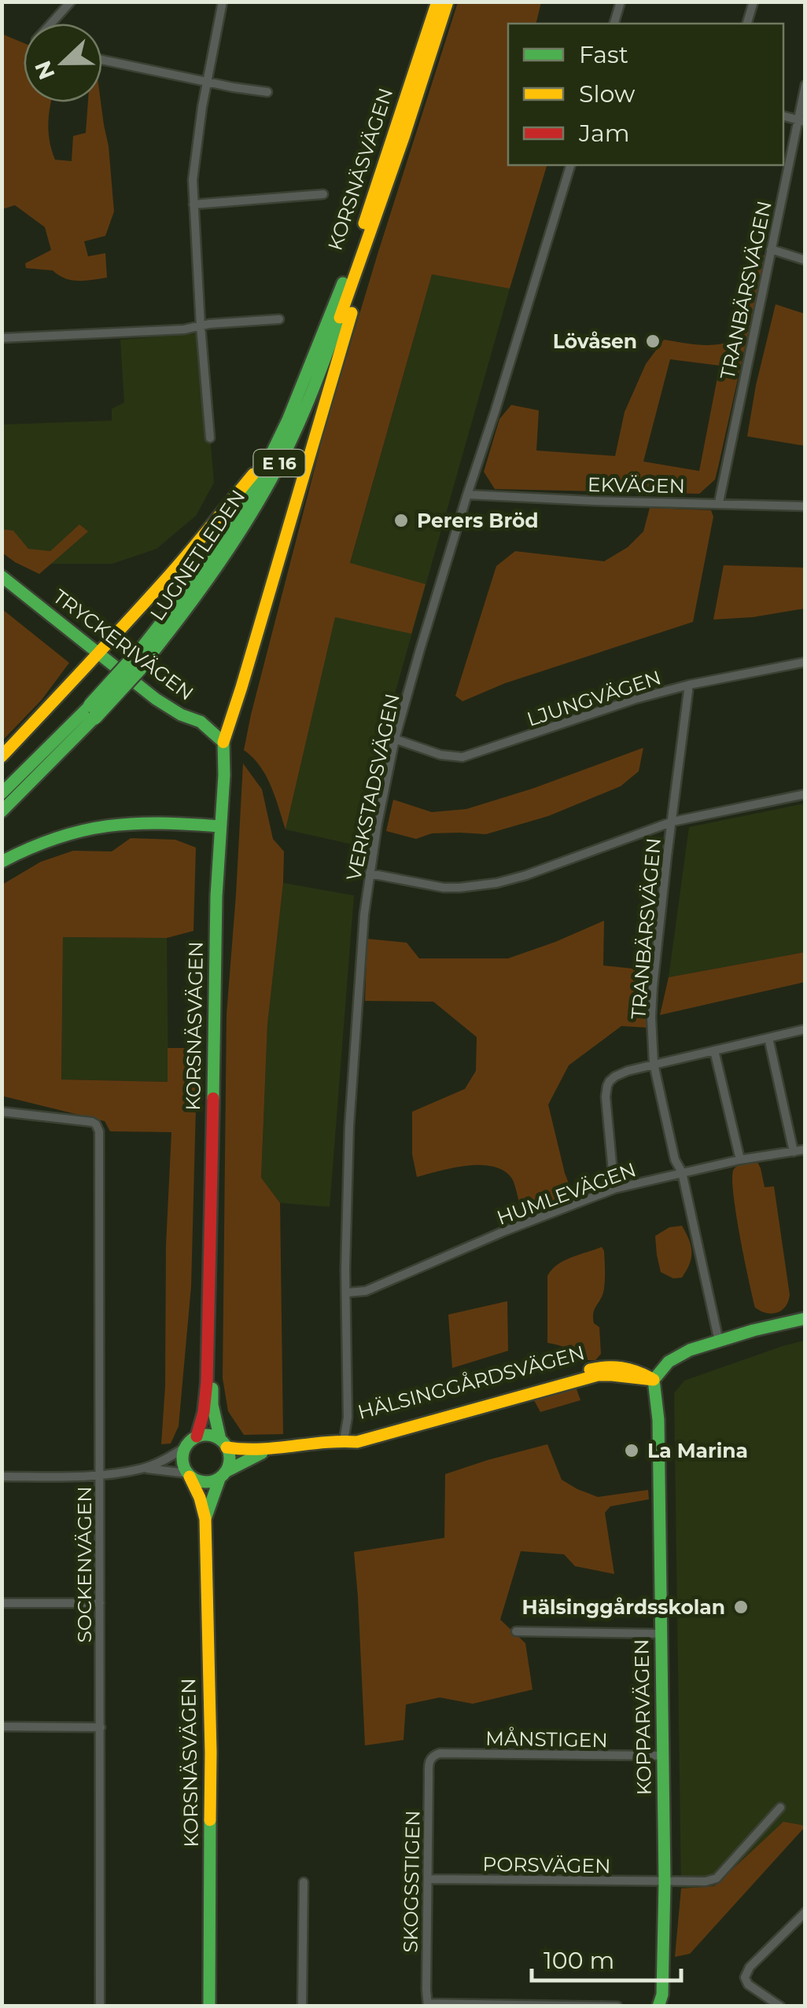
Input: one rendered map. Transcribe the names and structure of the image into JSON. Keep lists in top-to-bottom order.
{
  "streets": {
    "main road": [
      "KORSNÄSVÄGEN",
      "E 16",
      "LUGNETLEDEN",
      "TRYCKERIVÄGEN",
      "HÄLSINGGÅRDSVÄGEN",
      "KOPPARVÄGEN"
    ],
    "street": [
      "TRANBÄRSVÄGEN",
      "EKVÄGEN",
      "LJUNGVÄGEN",
      "VERKSTADSVÄGEN",
      "HUMLEVÄGEN",
      "SOCKENVÄGEN",
      "MÅNSTIGEN",
      "PORSVÄGEN",
      "SKOGSSTIGEN"
    ]
  },
  "crossings": [
    ["KORSNÄSVÄGEN", "E 16"],
    ["KORSNÄSVÄGEN", "LUGNETLEDEN"],
    ["KORSNÄSVÄGEN", "TRYCKERIVÄGEN"],
    ["KORSNÄSVÄGEN", "HÄLSINGGÅRDSVÄGEN"],
    ["TRANBÄRSVÄGEN", "EKVÄGEN"],
    ["TRANBÄRSVÄGEN", "LJUNGVÄGEN"],
    ["TRANBÄRSVÄGEN", "HUMLEVÄGEN"],
    ["E 16", "LUGNETLEDEN"],
    ["E 16", "TRYCKERIVÄGEN"],
    ["EKVÄGEN", "VERKSTADSVÄGEN"],
    ["LJUNGVÄGEN", "VERKSTADSVÄGEN"],
    ["VERKSTADSVÄGEN", "HUMLEVÄGEN"],
    ["VERKSTADSVÄGEN", "HÄLSINGGÅRDSVÄGEN"],
    ["HÄLSINGGÅRDSVÄGEN", "KOPPARVÄGEN"],
    ["KOPPARVÄGEN", "MÅNSTIGEN"],
    ["KOPPARVÄGEN", "PORSVÄGEN"],
    ["MÅNSTIGEN", "SKOGSSTIGEN"],
    ["PORSVÄGEN", "SKOGSSTIGEN"]
  ],
  "places": [
    "Lövåsen",
    "Perers Bröd",
    "La Marina",
    "Hälsinggårdsskolan"
  ],
  "legend": ["Fast", "Slow", "Jam"],
  "scale_bar": "100 m",
  "north": "left"
}
